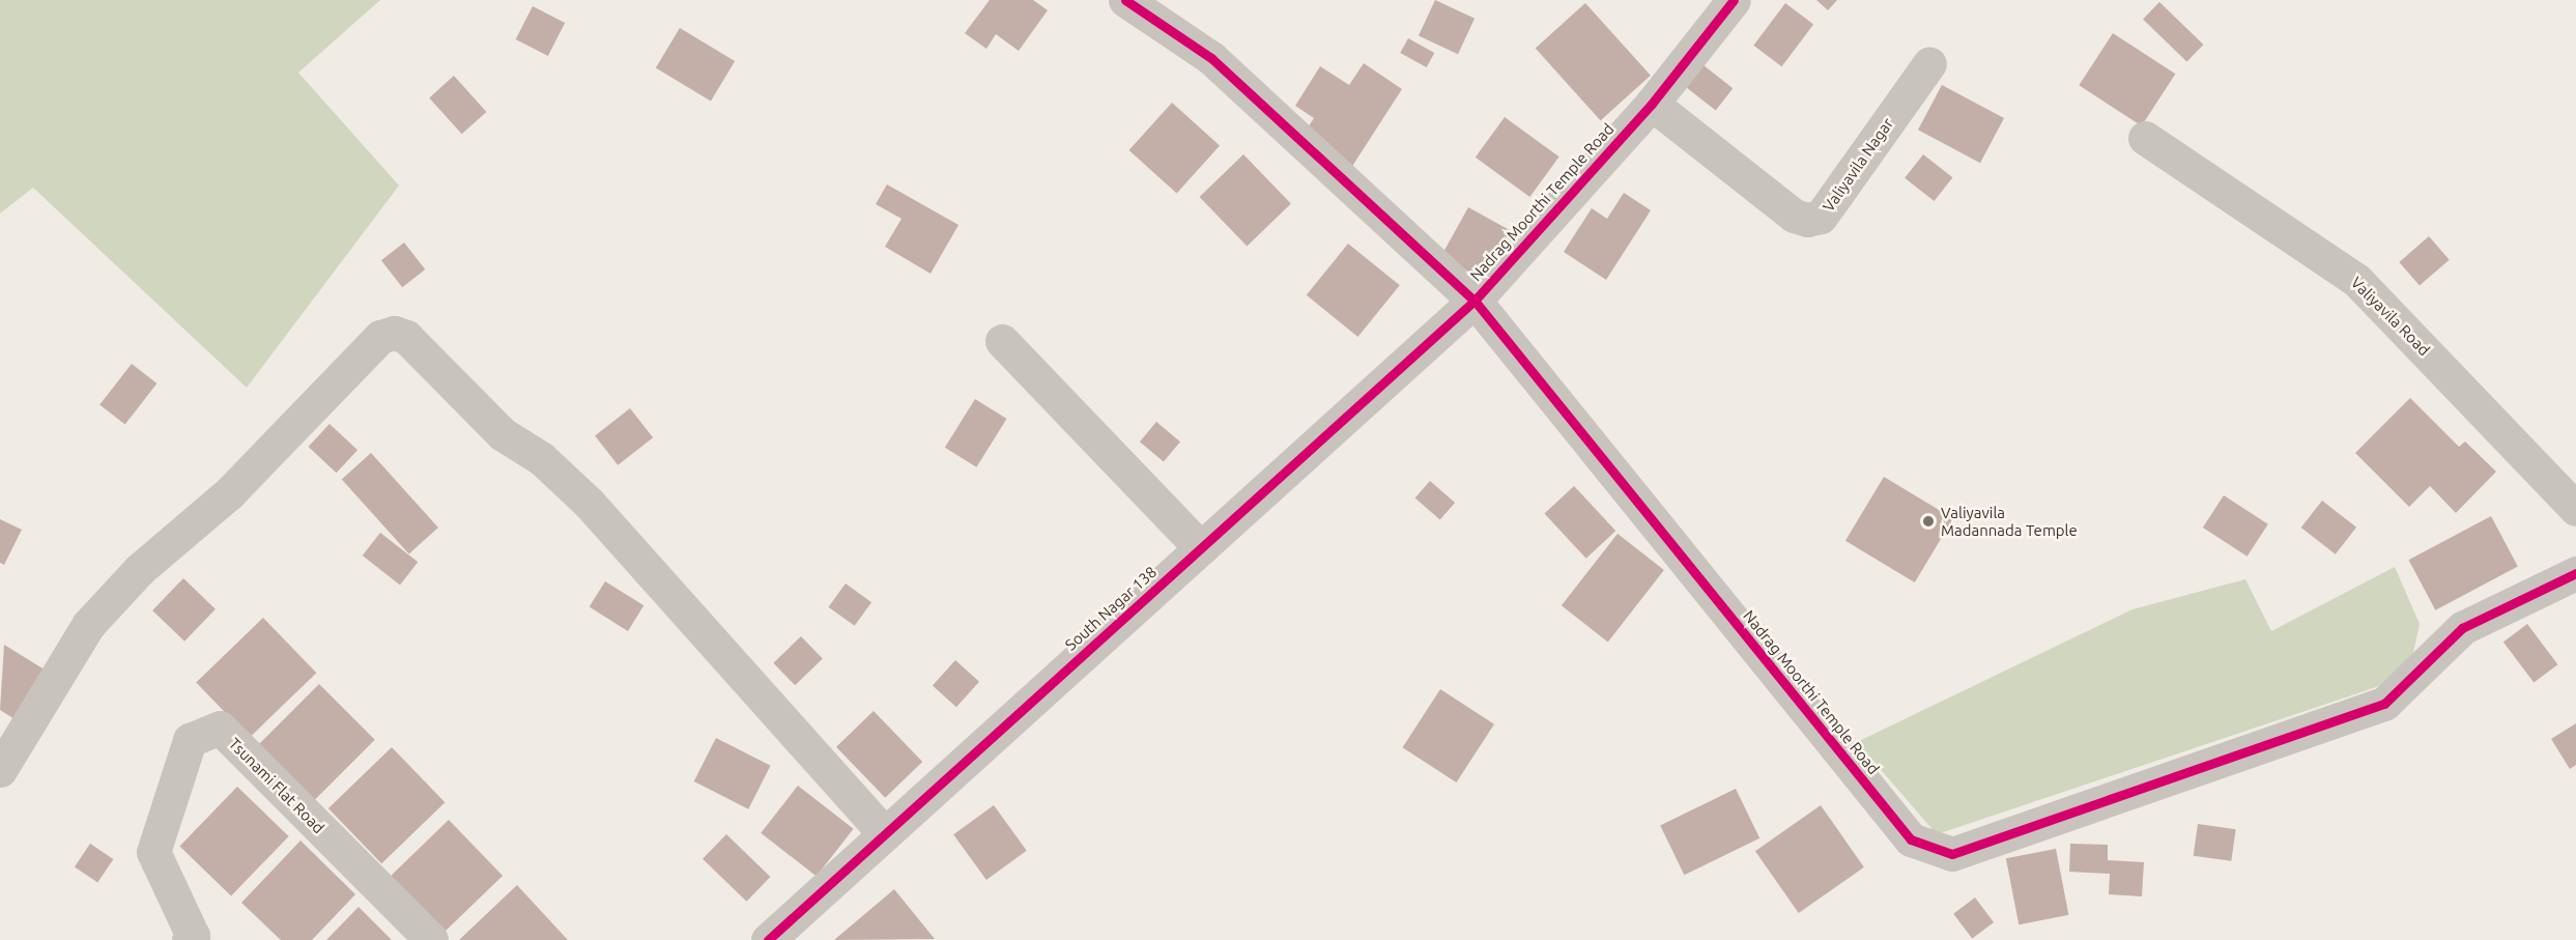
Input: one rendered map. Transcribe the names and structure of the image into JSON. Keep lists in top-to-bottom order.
{
  "streets": {
    "street": [
      "Valiyavila Nagar",
      "Nadrag Moorthi Temple Road",
      "Valiyavila Road",
      "South Nagar 138",
      "Tsunami Flat Road"
    ]
  },
  "crossings": [
    ["Valiyavila Nagar", "Nadrag Moorthi Temple Road"],
    ["Nadrag Moorthi Temple Road", "South Nagar 138"]
  ],
  "places": ["Valiyavila Madannada Temple"]
}
